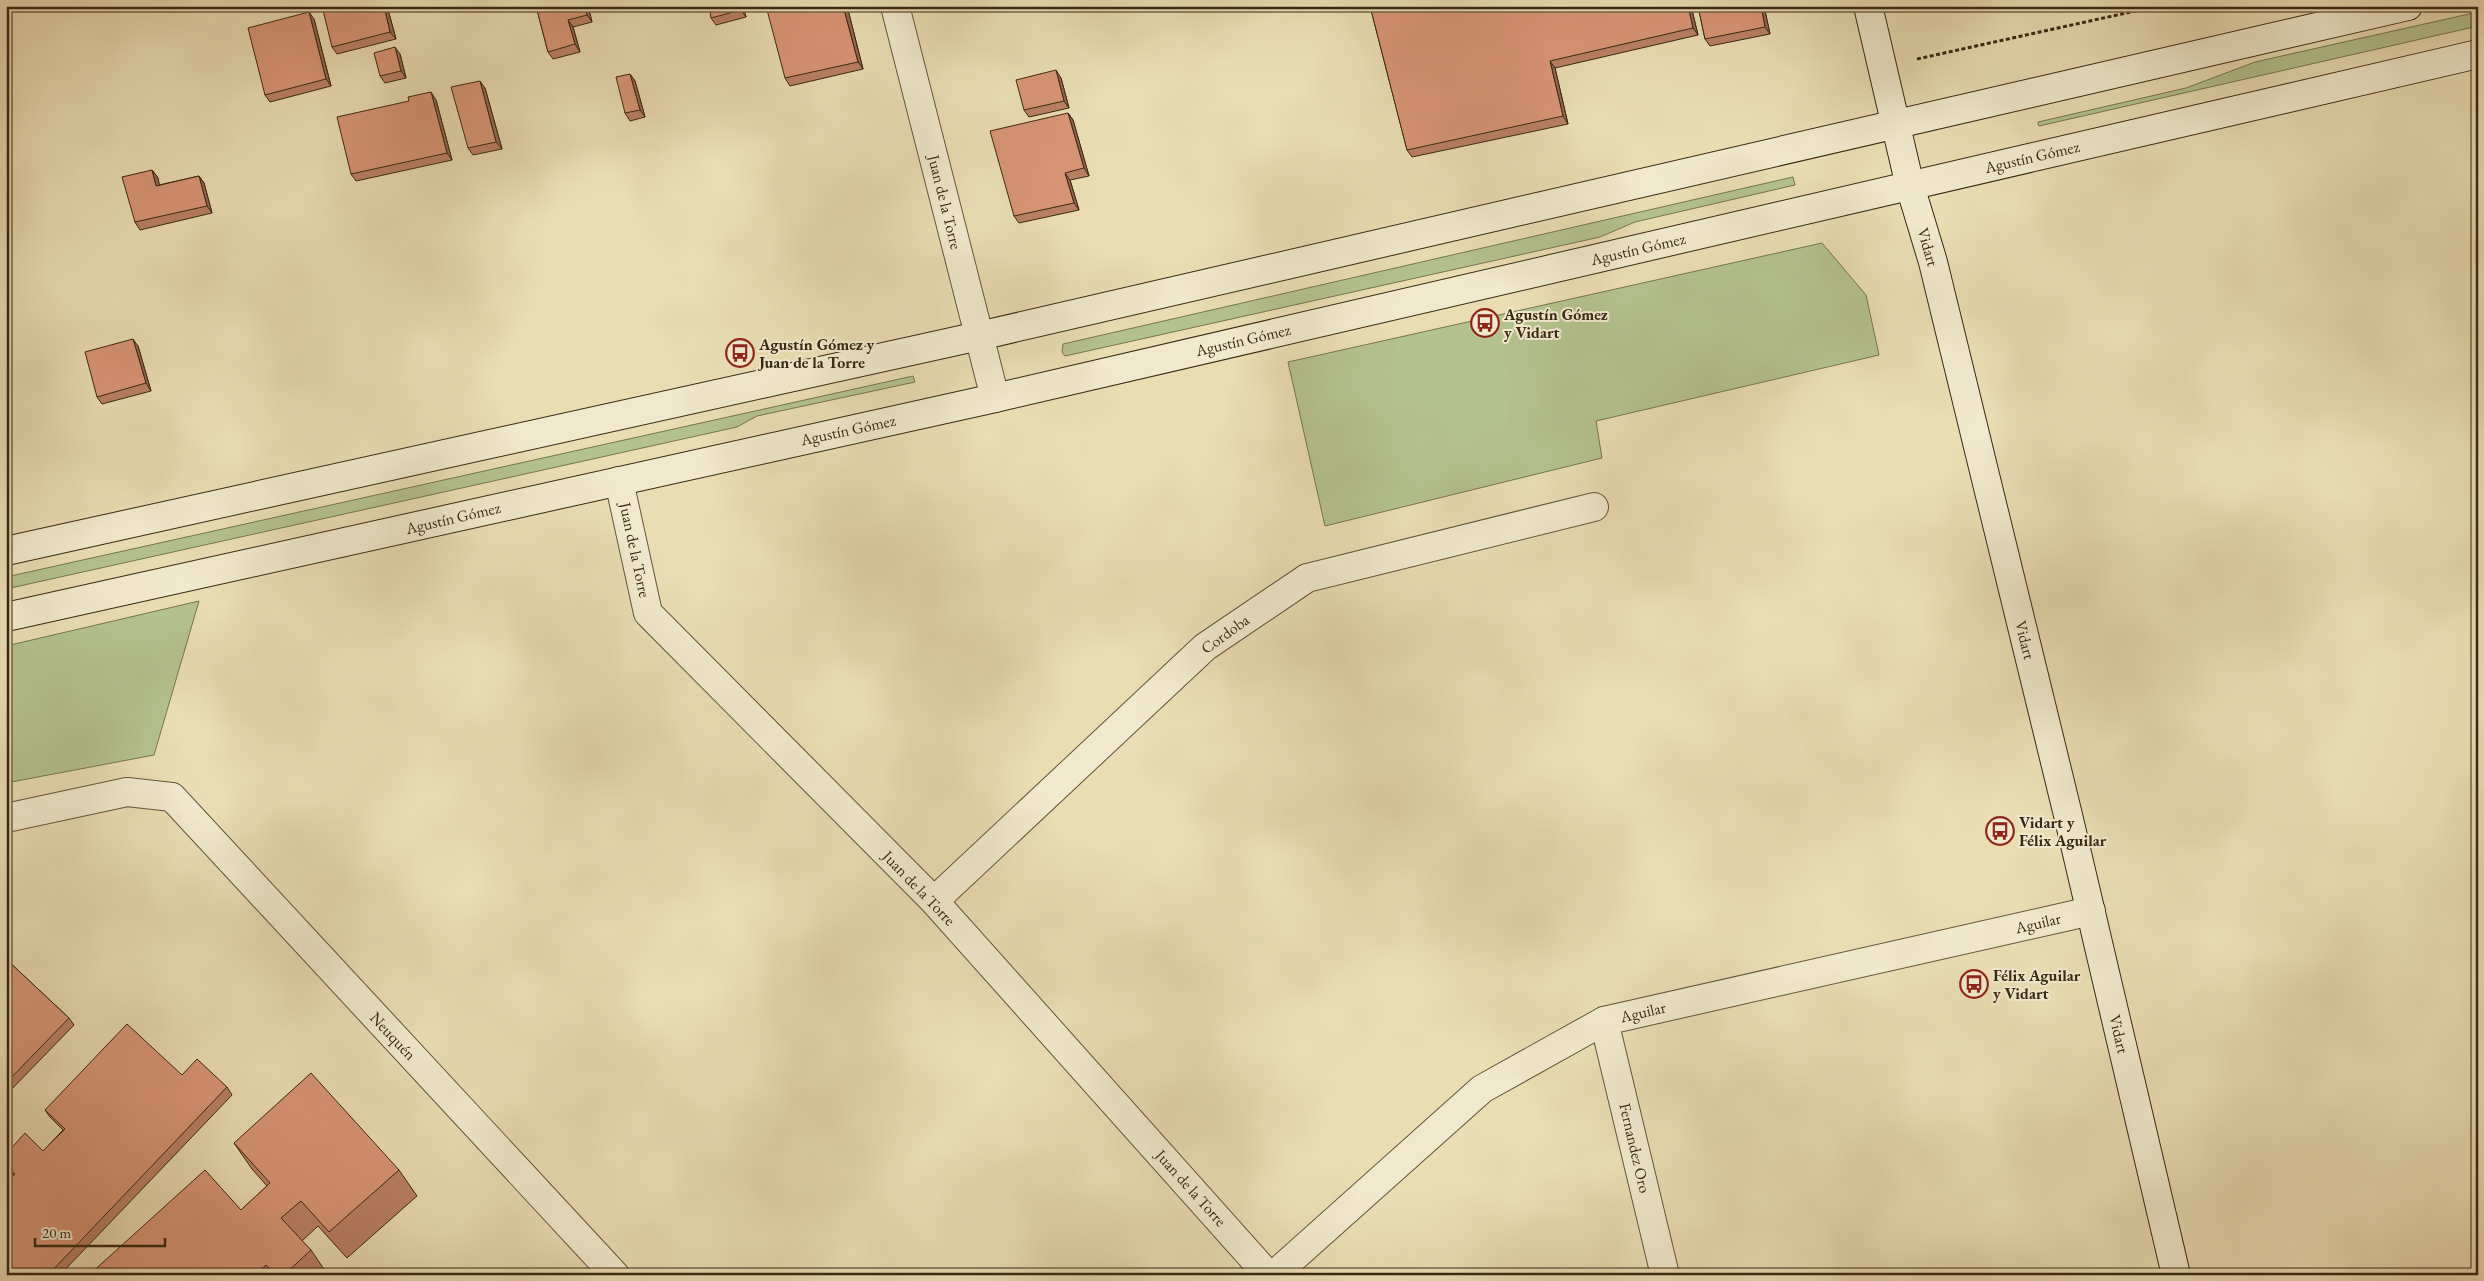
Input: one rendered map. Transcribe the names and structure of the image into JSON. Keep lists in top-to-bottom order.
{
  "streets": {
    "street": [
      "Agustín Gómez",
      "Juan de la Torre",
      "Vidart",
      "Cordoba",
      "Aguilar",
      "Neuquén",
      "Fernandez Oro"
    ]
  },
  "crossings": [
    ["Agustín Gómez", "Juan de la Torre"],
    ["Agustín Gómez", "Vidart"],
    ["Juan de la Torre", "Cordoba"],
    ["Vidart", "Aguilar"],
    ["Aguilar", "Fernandez Oro"]
  ],
  "places": {
    "bus stop": [
      "Agustín Gómez y Vidart",
      "Agustín Gómez y Juan de la Torre",
      "Vidart y Félix Aguilar",
      "Félix Aguilar y Vidart"
    ]
  },
  "scale_bar": "20 m"
}
